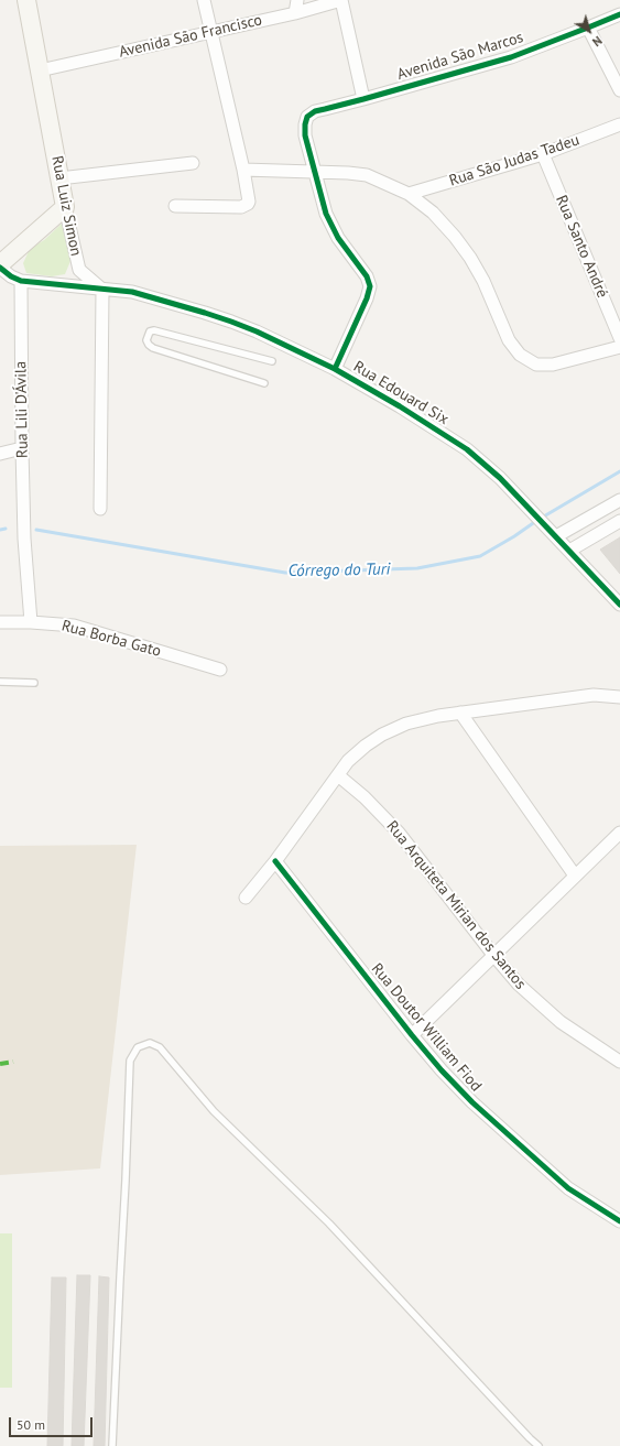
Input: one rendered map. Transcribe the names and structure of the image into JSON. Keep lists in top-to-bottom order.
{
  "streets": {
    "main road": ["Rua Luiz Simon"],
    "street": [
      "Avenida São Francisco",
      "Avenida São Marcos",
      "Rua São Judas Tadeu",
      "Rua Santo André",
      "Rua Edouard Six",
      "Rua Lili D'Ávila",
      "Rua Borba Gato",
      "Rua Arquiteta Mirian dos Santos",
      "Rua Doutor William Fiod"
    ]
  },
  "crossings": [
    ["Avenida São Francisco", "Rua Luiz Simon"],
    ["Rua São Judas Tadeu", "Rua Santo André"],
    ["Rua Luiz Simon", "Rua Edouard Six"],
    ["Rua Edouard Six", "Rua Lili D'Ávila"],
    ["Rua Lili D'Ávila", "Rua Borba Gato"]
  ],
  "water": ["Córrego do Turi"],
  "scale_bar": "50 m",
  "north": "bottom right"
}
